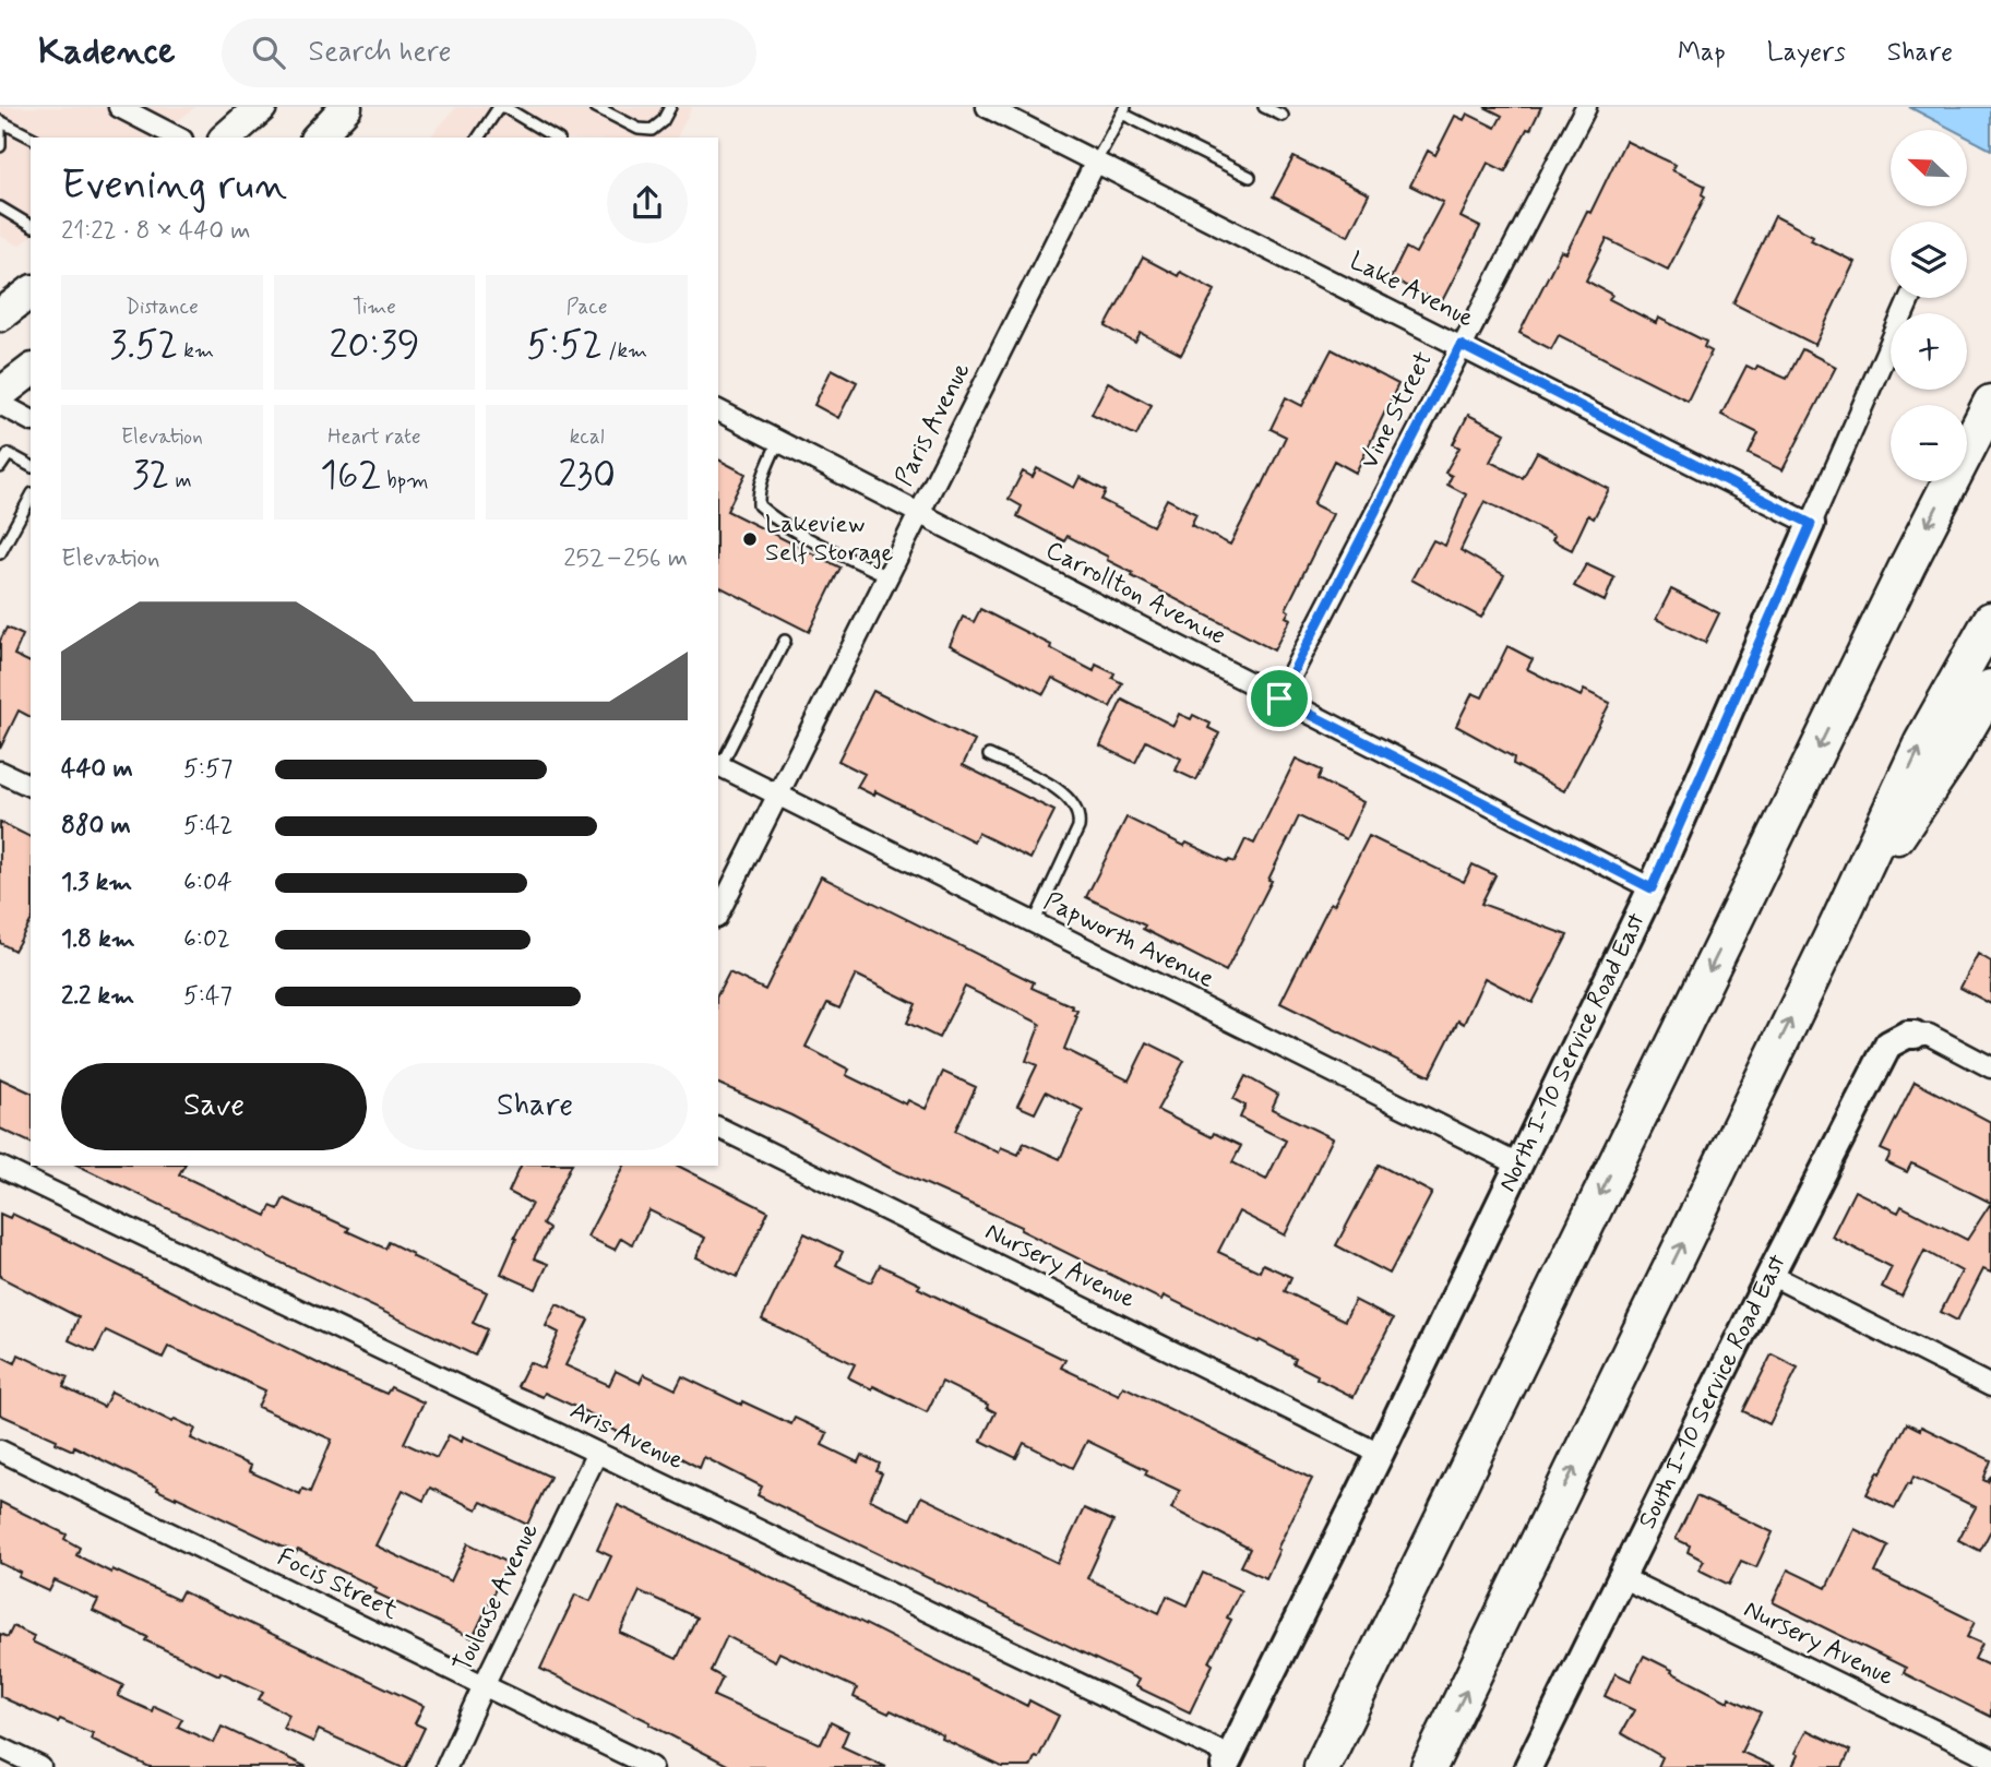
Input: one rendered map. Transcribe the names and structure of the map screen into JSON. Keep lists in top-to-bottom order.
{
  "streets": {
    "street": [
      "Lake Avenue",
      "Vine Street",
      "Paris Avenue",
      "Carrollton Avenue",
      "Papworth Avenue",
      "North I-10 Service Road East",
      "Nursery Avenue",
      "South I-10 Service Road East",
      "Aris Avenue",
      "Focis Street",
      "Toulouse Avenue"
    ]
  },
  "crossings": [
    ["Lake Avenue", "Vine Street"],
    ["Lake Avenue", "Paris Avenue"],
    ["Lake Avenue", "North I-10 Service Road East"],
    ["Vine Street", "Carrollton Avenue"],
    ["Paris Avenue", "Carrollton Avenue"],
    ["Paris Avenue", "Papworth Avenue"],
    ["Carrollton Avenue", "North I-10 Service Road East"],
    ["Papworth Avenue", "North I-10 Service Road East"],
    ["North I-10 Service Road East", "Nursery Avenue"],
    ["North I-10 Service Road East", "Aris Avenue"],
    ["Nursery Avenue", "South I-10 Service Road East"],
    ["Aris Avenue", "Toulouse Avenue"],
    ["Focis Street", "Toulouse Avenue"]
  ],
  "places": ["Lakeview Self Storage"],
  "north": "top left",
  "page": {
    "header": "Kadence",
    "search": "Search here",
    "nav": ["Map", "Layers", "Share"],
    "map_buttons": ["+", "−"],
    "heading": ["Evening run", "21:22 · 8 × 440 m"],
    "stats": [
      ["Distance", "3.52 km"],
      ["Time", "20:39"],
      ["Pace", "5:52 /km"],
      ["Elevation", "32 m"],
      ["Heart rate", "162 bpm"],
      ["kcal", "230"]
    ],
    "chart": ["Elevation", "252–256 m"],
    "list": [
      {
        "name": "440 m",
        "note": "5:57"
      },
      {
        "name": "880 m",
        "note": "5:42"
      },
      {
        "name": "1.3 km",
        "note": "6:04"
      },
      {
        "name": "1.8 km",
        "note": "6:02"
      },
      {
        "name": "2.2 km",
        "note": "5:47"
      }
    ],
    "buttons": ["Save", "Share"]
  }
}
